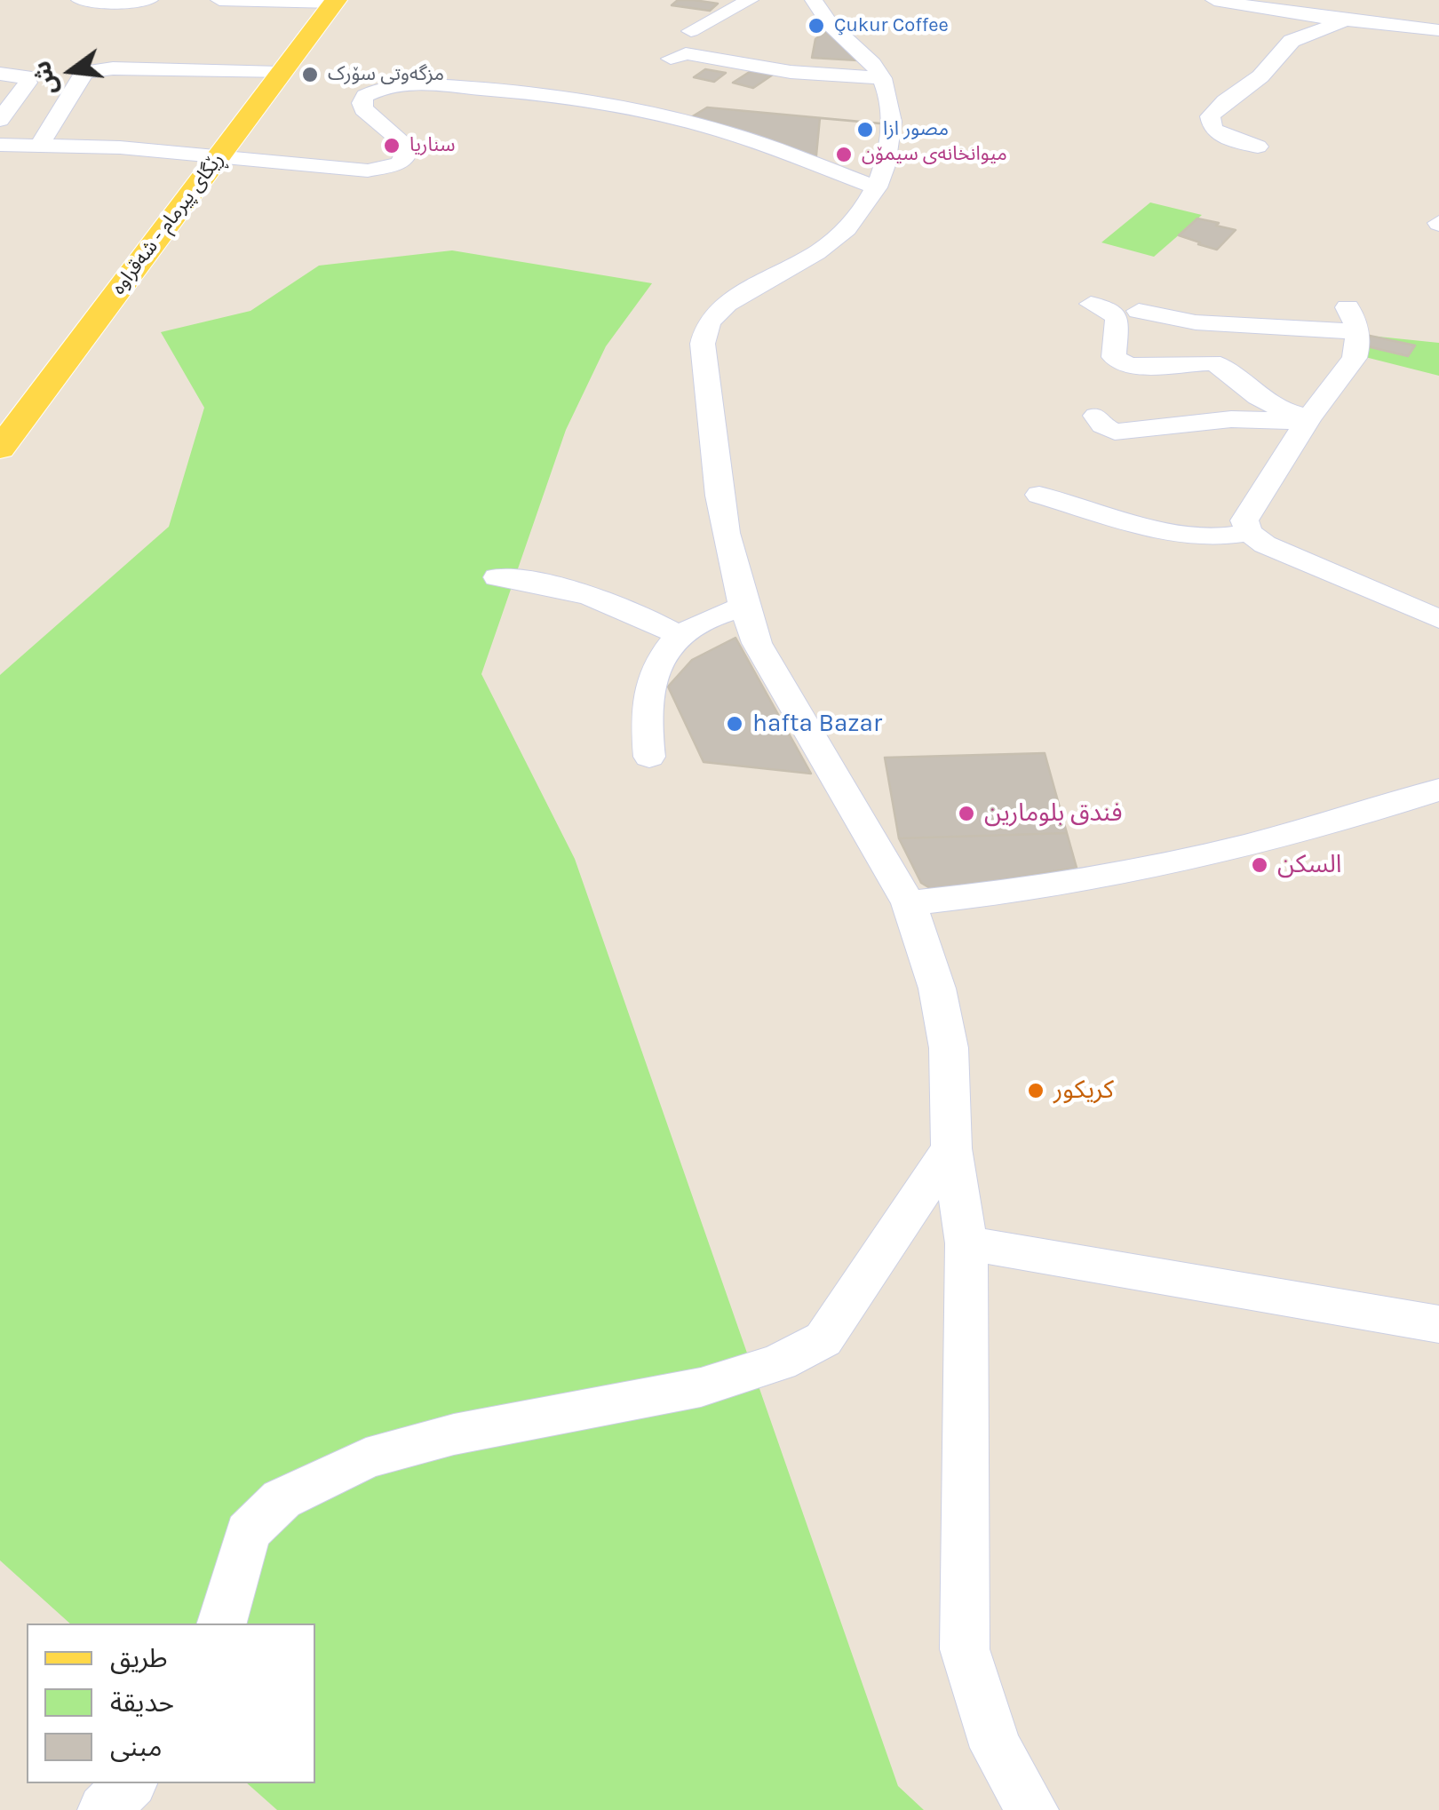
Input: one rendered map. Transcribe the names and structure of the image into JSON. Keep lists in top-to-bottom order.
{
  "streets": {
    "main road": ["ڕێگای پیرمام - شەقراوە"]
  },
  "places": [
    "Çukur Coffee",
    "مزگەوتی سۆرک",
    "مصور ازا",
    "سناريا",
    "میوانخانەی سیمۆن",
    "hafta Bazar",
    "فندق بلومارين",
    "السكن",
    "کریکور"
  ],
  "legend": ["طريق", "حديقة", "مبنى"],
  "north": "left"
}
